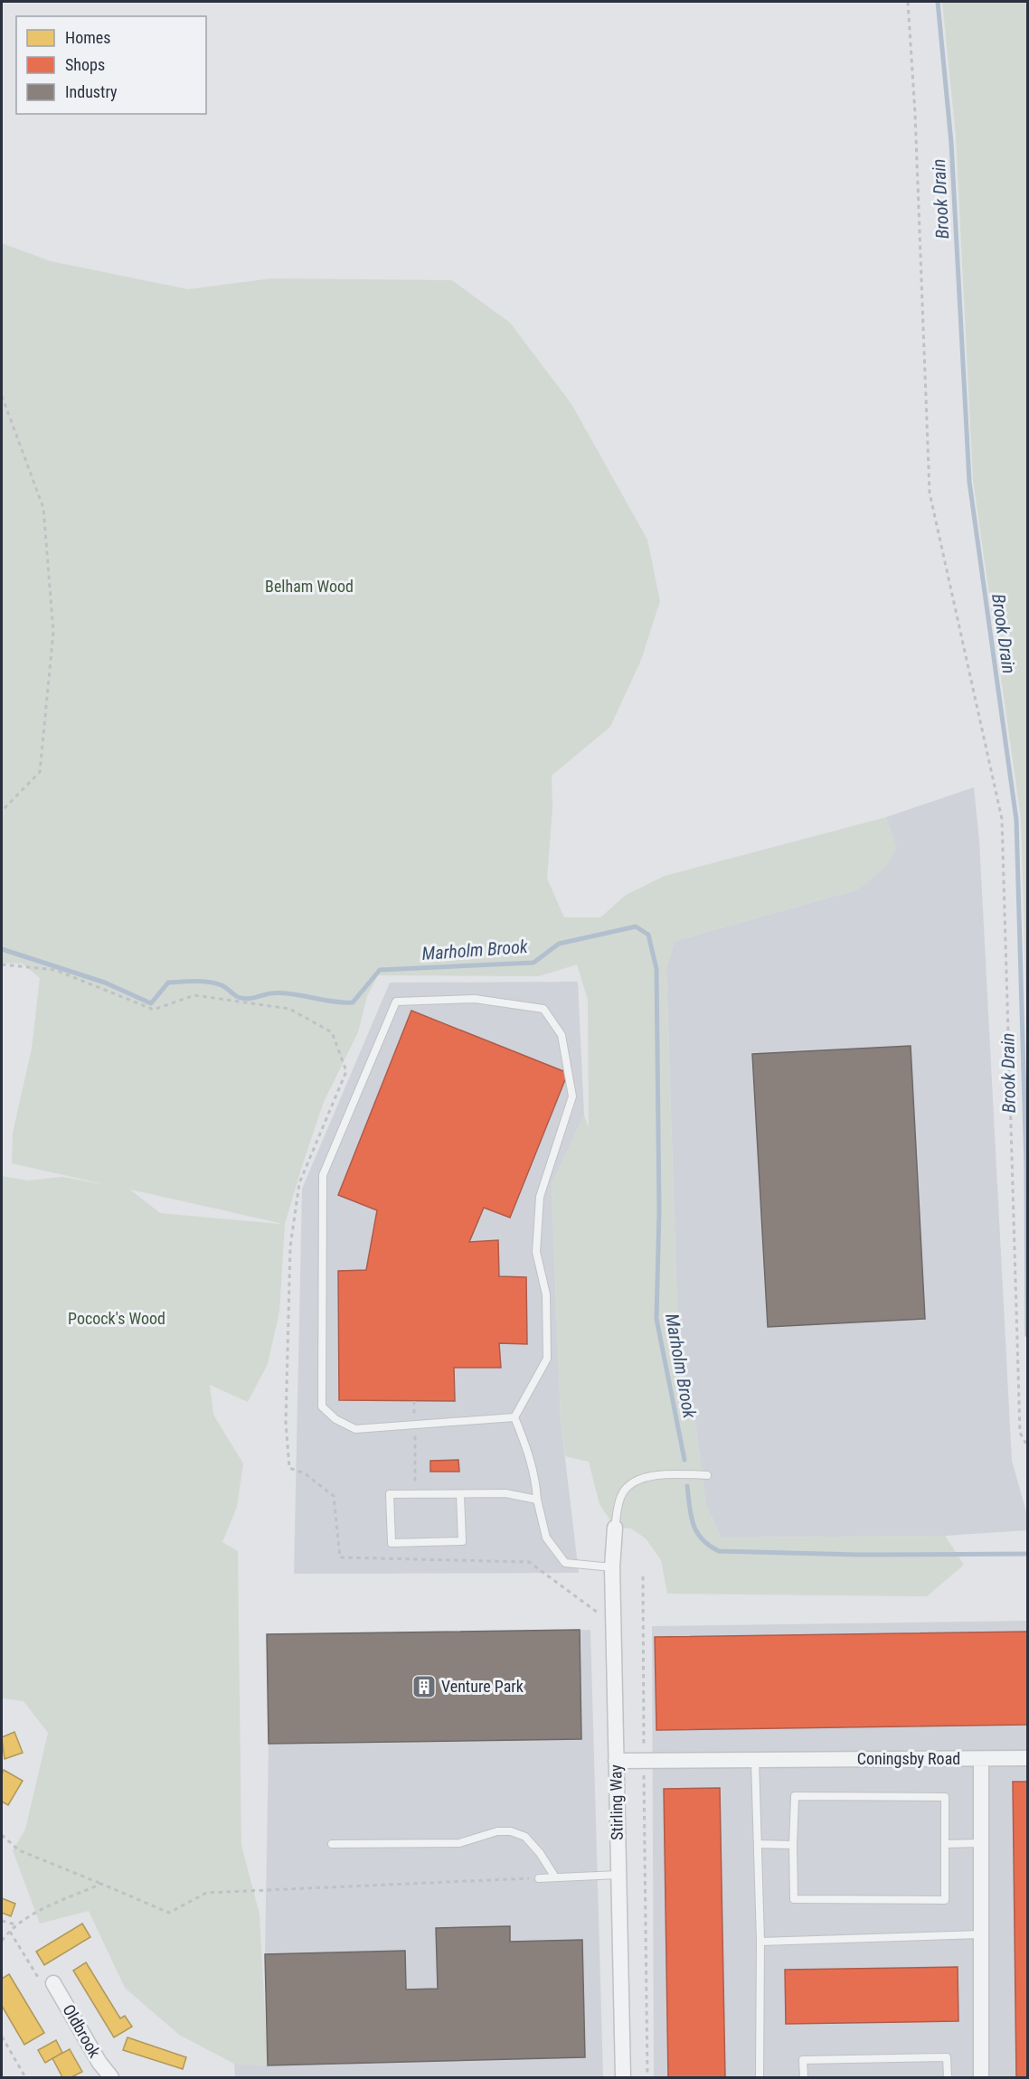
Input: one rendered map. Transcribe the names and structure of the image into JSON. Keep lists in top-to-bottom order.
{
  "streets": {
    "street": ["Coningsby Road", "Stirling Way", "Oldbrook"]
  },
  "crossings": [
    ["Coningsby Road", "Stirling Way"]
  ],
  "water": ["Brook Drain", "Marholm Brook"],
  "parks": ["Belham Wood", "Pocock's Wood"],
  "places": {
    "building": ["Venture Park"]
  },
  "legend": ["Homes", "Shops", "Industry"]
}
